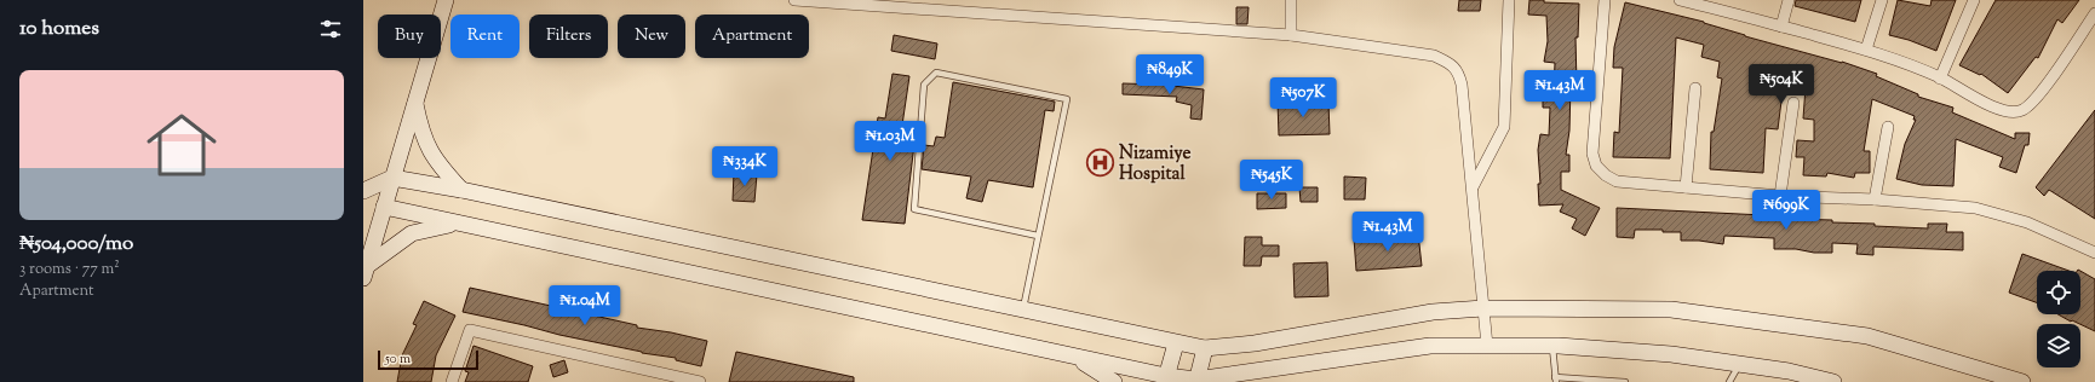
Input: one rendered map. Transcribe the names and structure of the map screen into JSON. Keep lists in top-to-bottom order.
{
  "places": {
    "hospital": ["Nizamiye Hospital"]
  },
  "scale_bar": "50 m",
  "page": {
    "heading": "10 homes",
    "chip": [
      "Buy",
      "Rent",
      "Filters",
      "New",
      "Apartment"
    ],
    "price": [
      "₦849K",
      "₦504K",
      "₦1.43M",
      "₦507K",
      "₦1.03M",
      "₦334K",
      "₦545K",
      "₦699K",
      "₦1.43M",
      "₦1.04M"
    ],
    "list": [
      {
        "name": "₦504,000/mo",
        "note": "3 rooms · 77 m² · Apartment"
      }
    ],
    "scale": "50 m"
  }
}
